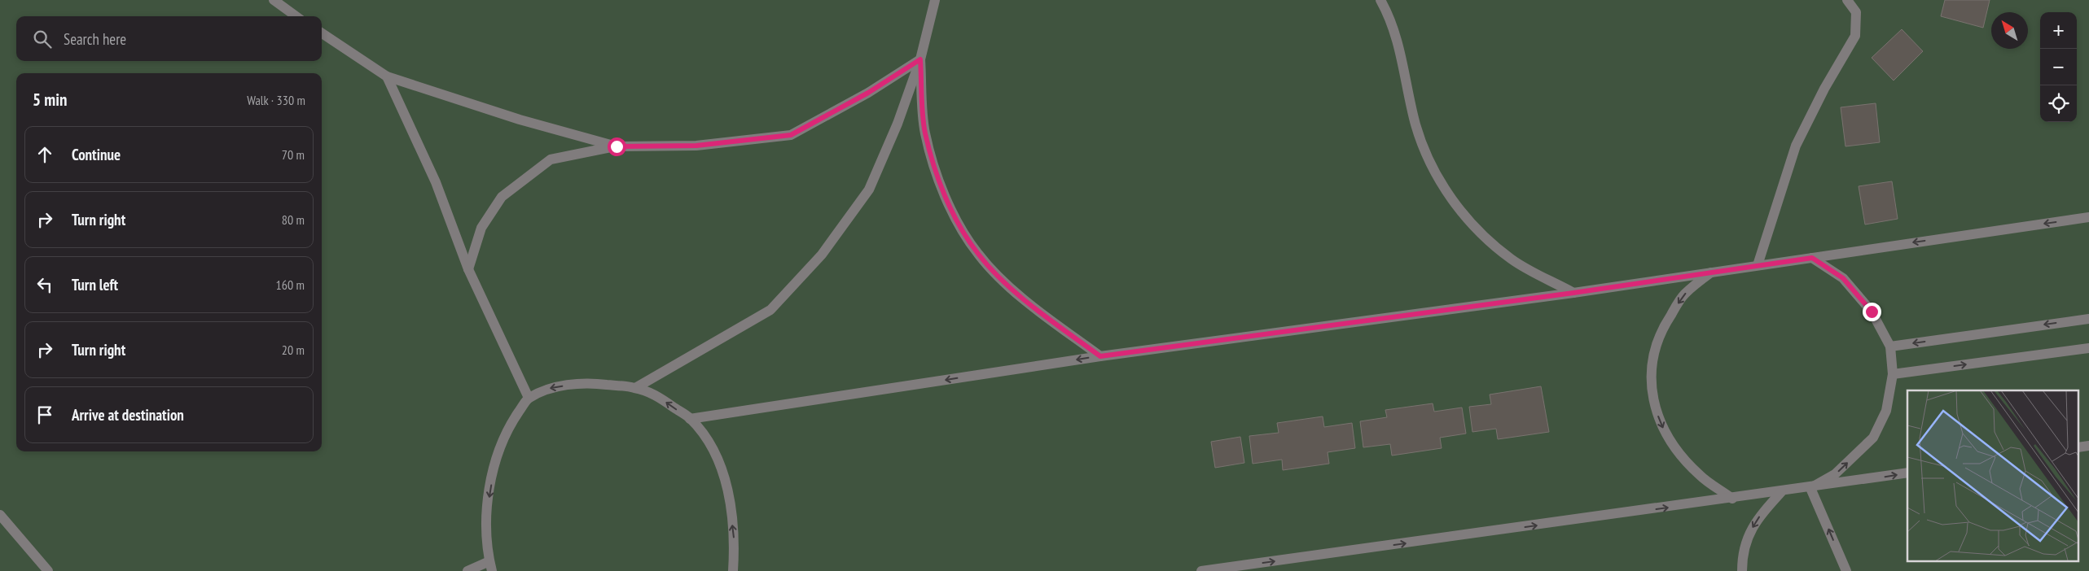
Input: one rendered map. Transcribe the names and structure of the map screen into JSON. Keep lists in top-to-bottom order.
{
  "north": "top left",
  "page": {
    "map_buttons": ["+", "−"],
    "search": "Search here",
    "heading": ["5 min", "Walk · 330 m"],
    "list": [
      ["Continue", "70 m"],
      ["Turn right", "80 m"],
      ["Turn left", "160 m"],
      ["Turn right", "20 m"],
      "Arrive at destination"
    ]
  }
}
